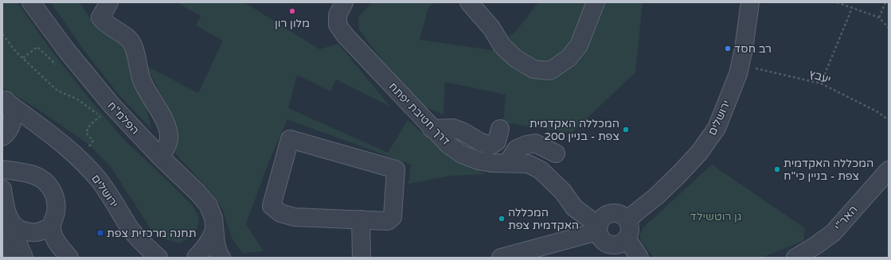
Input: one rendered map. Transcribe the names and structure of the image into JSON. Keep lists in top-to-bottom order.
{
  "streets": {
    "street": [
      "דרך חטיבת יפתח",
      "הפלמ\"ח",
      "ירושלים",
      "האר\"י"
    ],
    "path": ["יעבץ"]
  },
  "crossings": [
    ["יעבץ", "ירושלים"],
    ["דרך חטיבת יפתח", "ירושלים"]
  ],
  "parks": ["גן רוטשילד"],
  "places": {
    "other": [
      "מלון רון",
      "רב חסד",
      "המכללה האקדמית צפת - בניין 200",
      "המכללה האקדמית צפת - בניין כי\"ח",
      "המכללה האקדמית צפת"
    ],
    "transit": ["תחנה מרכזית צפת"]
  }
}
